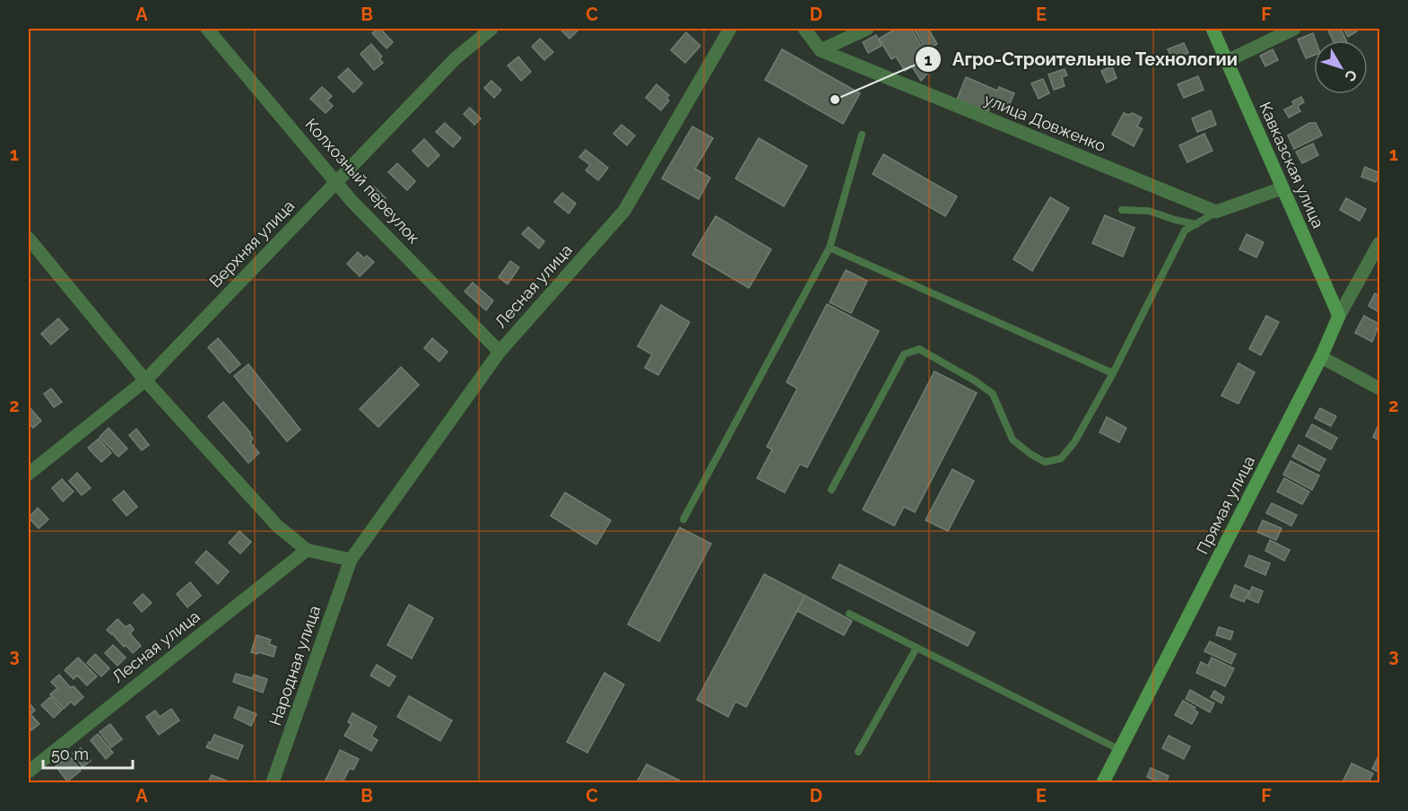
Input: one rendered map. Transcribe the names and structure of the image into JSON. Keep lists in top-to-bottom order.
{
  "streets": {
    "street": [
      "улица Довженко",
      "Кавказская улица",
      "Колхозный переулок",
      "Верхняя улица",
      "Лесная улица",
      "Прямая улица",
      "Народная улица"
    ]
  },
  "crossings": [
    ["Кавказская улица", "Прямая улица"],
    ["Колхозный переулок", "Верхняя улица"],
    ["Колхозный переулок", "Лесная улица"],
    ["Лесная улица", "Народная улица"]
  ],
  "places": ["Агро-Строительные Технологии"],
  "scale_bar": "50 m",
  "north": "bottom right",
  "grid": {
    "columns": [
      "A",
      "B",
      "C",
      "D",
      "E",
      "F"
    ],
    "rows": ["1", "2", "3"]
  }
}
